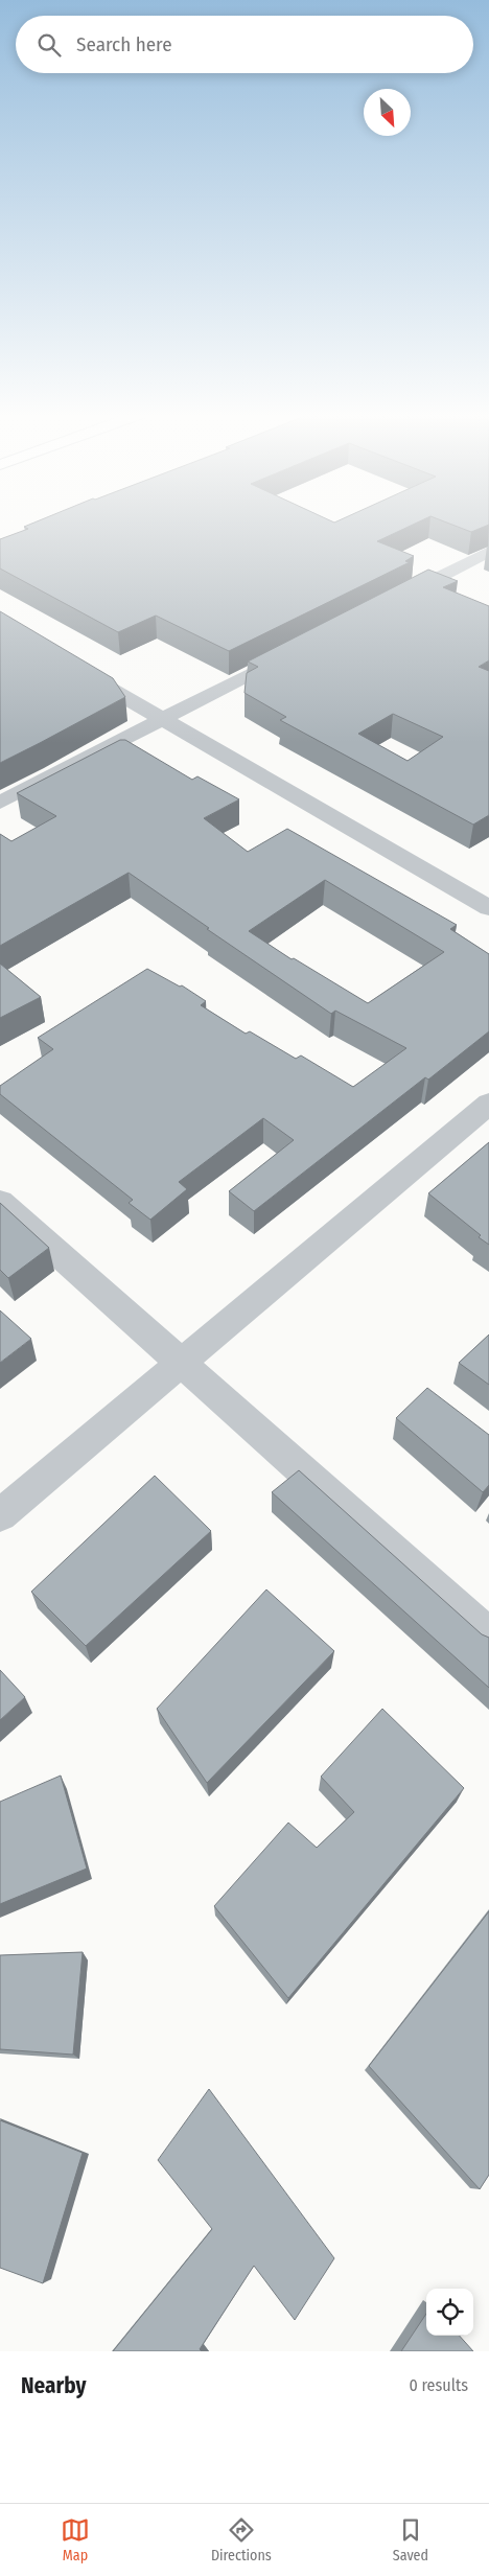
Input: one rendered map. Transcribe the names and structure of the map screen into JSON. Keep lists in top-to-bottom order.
{
  "north": "bottom right",
  "page": {
    "search": "Search here",
    "heading": ["Nearby", "0 results"],
    "nav": ["Map", "Directions", "Saved"]
  }
}
